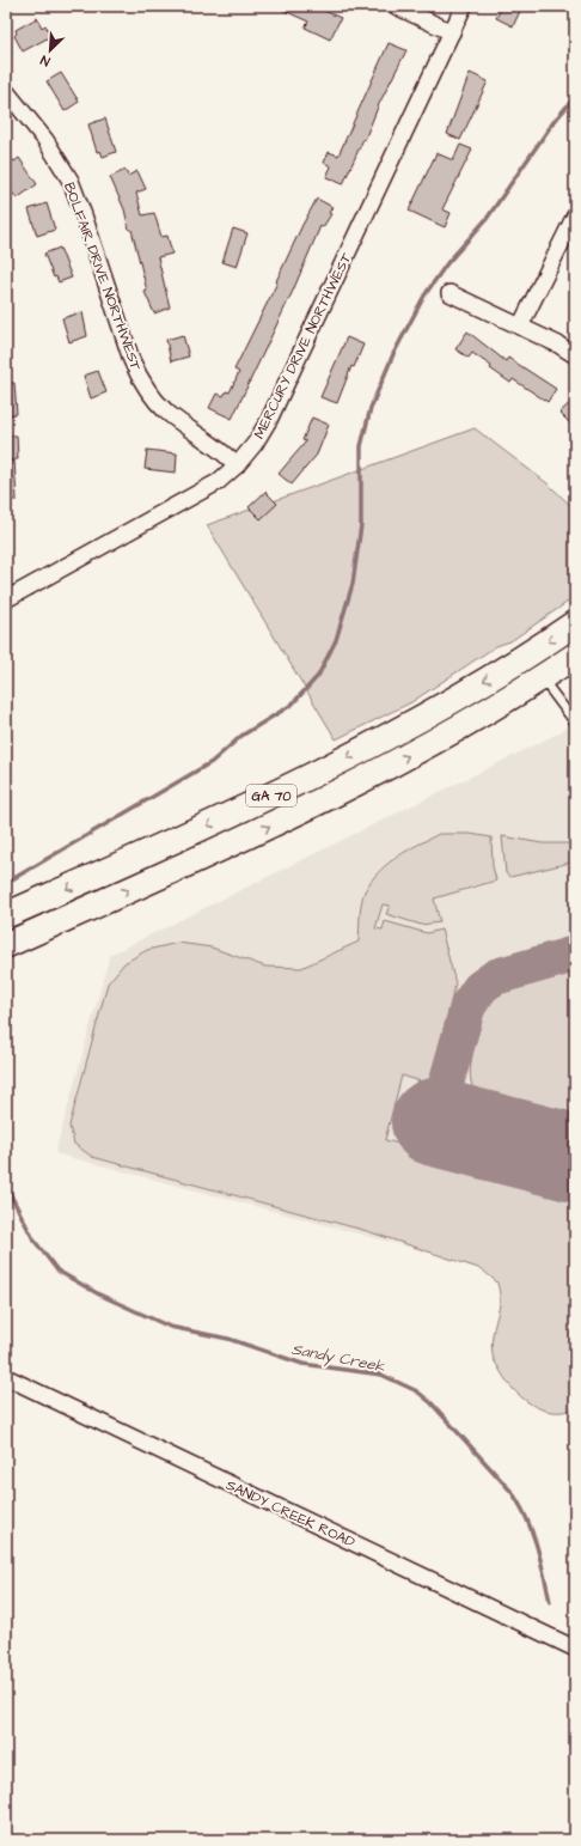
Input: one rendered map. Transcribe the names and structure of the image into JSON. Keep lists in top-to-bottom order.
{
  "streets": {
    "main road": ["GA 70"],
    "street": ["BOLFAIR DRIVE NORTHWEST", "MERCURY DRIVE NORTHWEST", "SANDY CREEK ROAD"]
  },
  "crossings": [
    ["BOLFAIR DRIVE NORTHWEST", "MERCURY DRIVE NORTHWEST"]
  ],
  "water": ["Sandy Creek"],
  "north": "bottom left"
}
